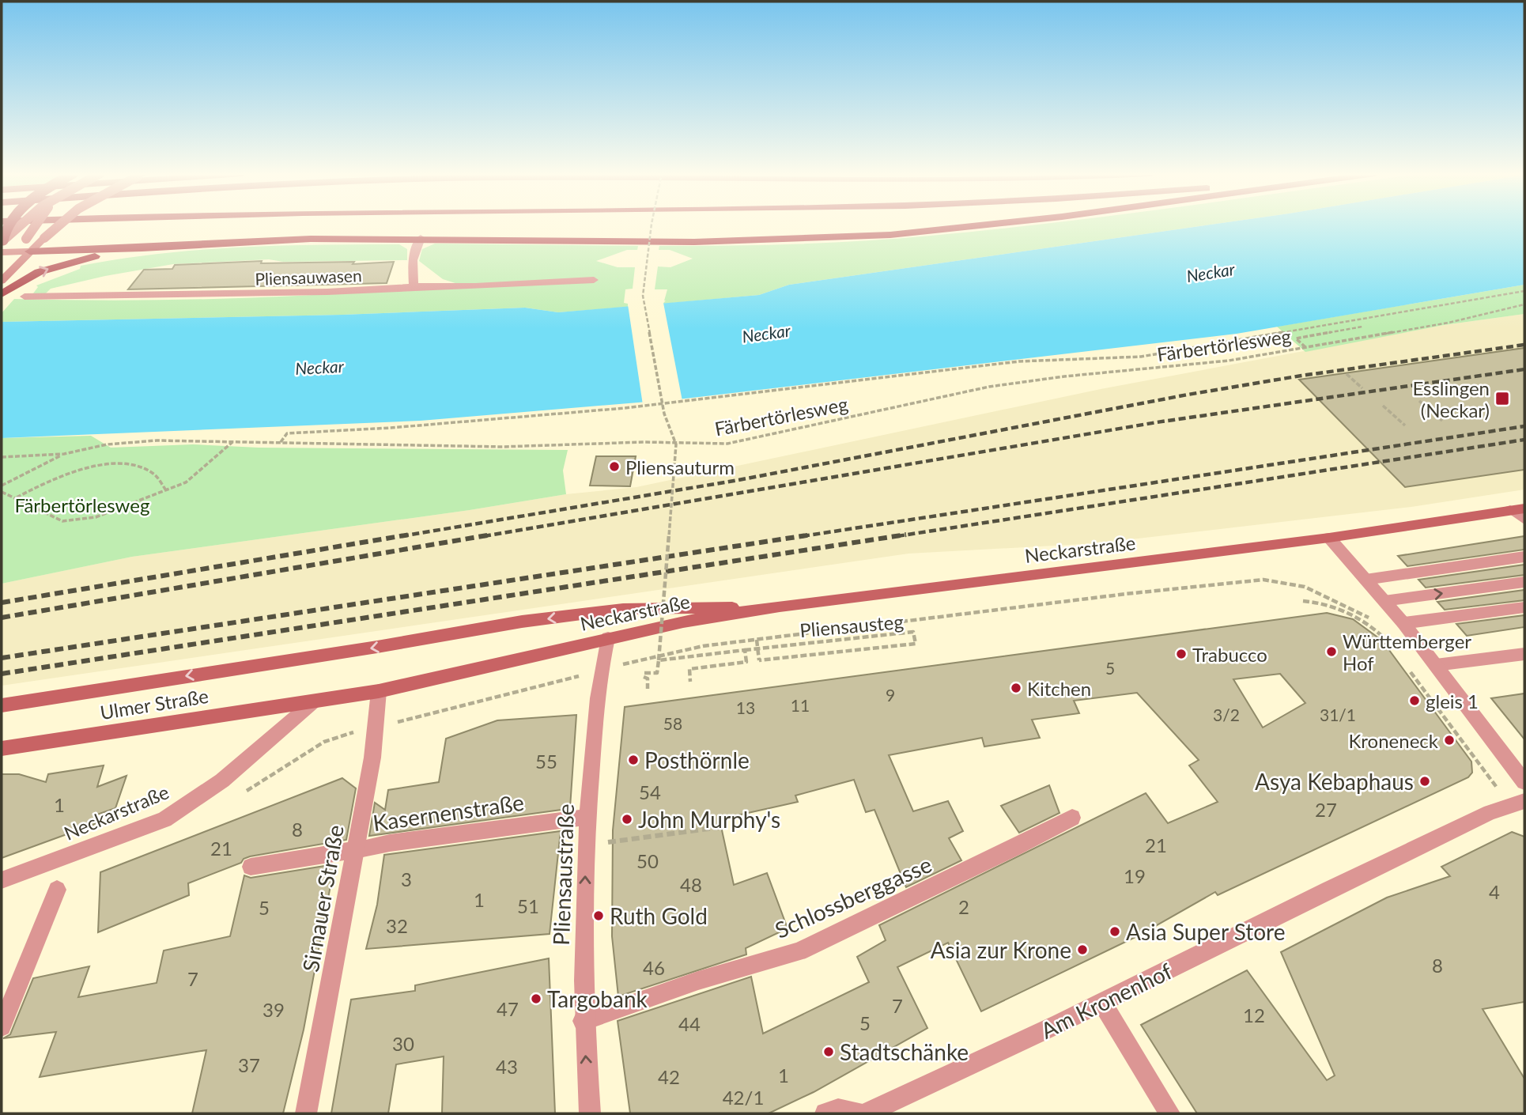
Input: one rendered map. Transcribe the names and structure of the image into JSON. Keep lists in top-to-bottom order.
{
  "streets": {
    "main road": ["Neckarstraße", "Ulmer Straße"],
    "street": [
      "Pliensauwasen",
      "Kasernenstraße",
      "Pliensaustraße",
      "Schlossberggasse",
      "Sirnauer Straße",
      "Am Kronenhof"
    ],
    "path": ["Färbertörlesweg", "Pliensausteg"]
  },
  "crossings": [
    ["Neckarstraße", "Ulmer Straße"],
    ["Neckarstraße", "Pliensaustraße"],
    ["Neckarstraße", "Sirnauer Straße"],
    ["Kasernenstraße", "Pliensaustraße"],
    ["Kasernenstraße", "Sirnauer Straße"],
    ["Pliensaustraße", "Schlossberggasse"]
  ],
  "one_way": ["Pliensaustraße"],
  "water": ["Neckar"],
  "parks": ["Färbertörlesweg"],
  "places": {
    "transit": ["Esslingen (Neckar)"],
    "other": [
      "Pliensauturm",
      "Württemberger Hof",
      "Trabucco",
      "Kitchen",
      "gleis 1",
      "Kroneneck",
      "Posthörnle",
      "Asya Kebaphaus",
      "John Murphy's",
      "Ruth Gold",
      "Asia Super Store",
      "Asia zur Krone",
      "Targobank",
      "Stadtschänke"
    ]
  },
  "house_numbers": [
    "5",
    "9",
    "11",
    "13",
    "3/2",
    "31/1",
    "58",
    "55",
    "54",
    "1",
    "27",
    "8",
    "21",
    "21",
    "50",
    "19",
    "3",
    "48",
    "4",
    "1",
    "51",
    "2",
    "5",
    "32",
    "8",
    "46",
    "7",
    "7",
    "47",
    "39",
    "12",
    "5",
    "44",
    "30",
    "37",
    "43",
    "1",
    "42",
    "42/1"
  ]
}
